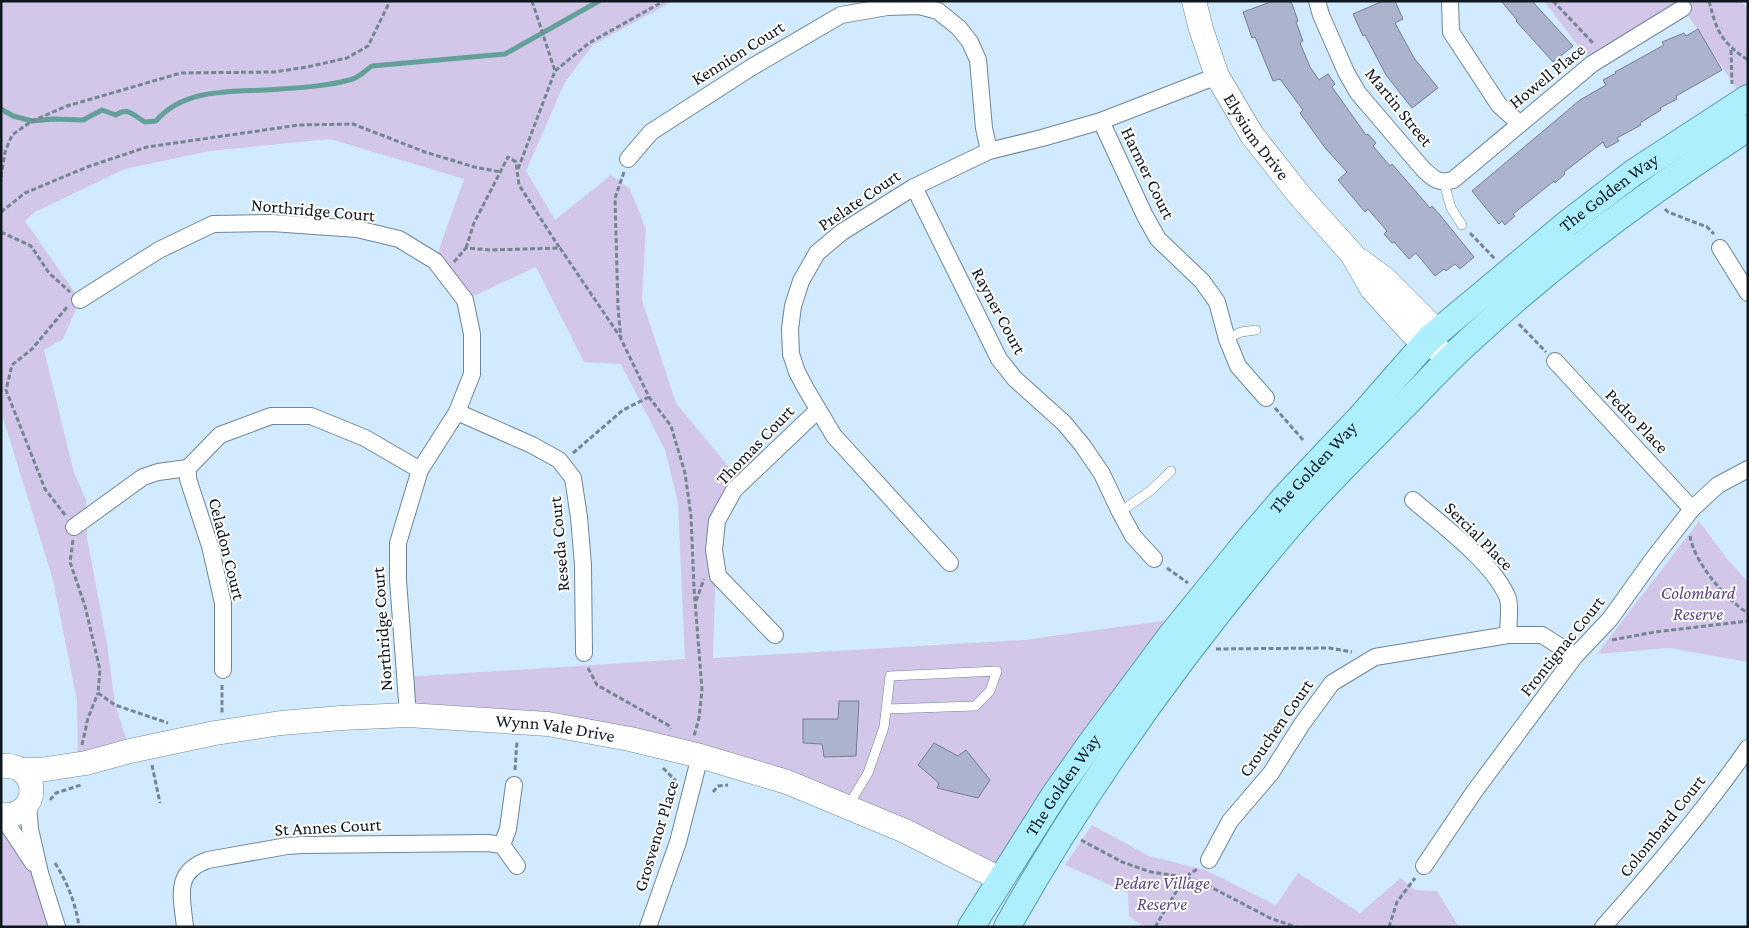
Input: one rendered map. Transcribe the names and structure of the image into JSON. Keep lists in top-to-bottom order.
{
  "streets": {
    "main road": ["Elysium Drive", "The Golden Way", "Wynn Vale Drive"],
    "street": [
      "Kennion Court",
      "Howell Place",
      "Martin Street",
      "Harmer Court",
      "Prelate Court",
      "Northridge Court",
      "Rayner Court",
      "Pedro Place",
      "Thomas Court",
      "Sercial Place",
      "Reseda Court",
      "Celadon Court",
      "Frontignac Court",
      "Crouchen Court",
      "Colombard Court",
      "St Annes Court",
      "Grosvenor Place"
    ]
  },
  "crossings": [
    ["Kennion Court", "Prelate Court"],
    ["Howell Place", "Martin Street"],
    ["Elysium Drive", "The Golden Way"],
    ["Elysium Drive", "Prelate Court"],
    ["Harmer Court", "Prelate Court"],
    ["The Golden Way", "Wynn Vale Drive"],
    ["Prelate Court", "Rayner Court"],
    ["Prelate Court", "Thomas Court"],
    ["Northridge Court", "Reseda Court"],
    ["Northridge Court", "Wynn Vale Drive"],
    ["Pedro Place", "Frontignac Court"],
    ["Sercial Place", "Crouchen Court"],
    ["Frontignac Court", "Crouchen Court"],
    ["Wynn Vale Drive", "Grosvenor Place"]
  ],
  "parks": ["Colombard Reserve", "Pedare Village Reserve"]
}
